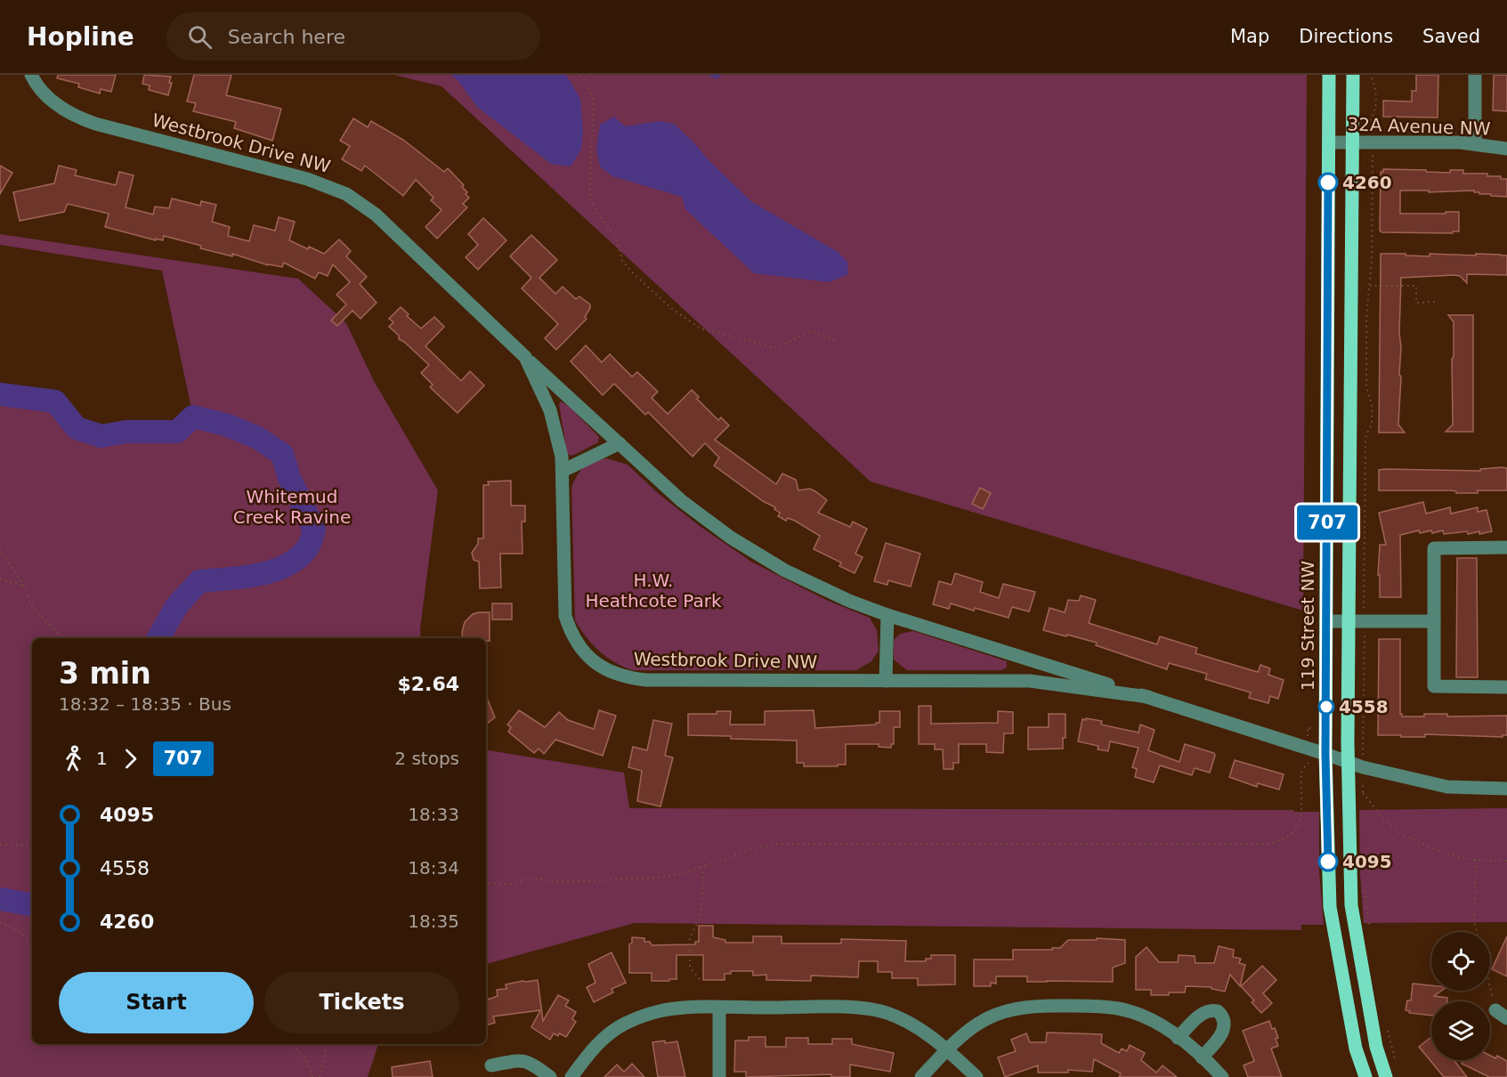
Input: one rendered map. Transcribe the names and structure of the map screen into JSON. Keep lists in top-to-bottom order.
{
  "streets": {
    "main road": ["119 Street NW"],
    "street": ["32A Avenue NW", "Westbrook Drive NW"]
  },
  "crossings": [
    ["32A Avenue NW", "119 Street NW"],
    ["Westbrook Drive NW", "119 Street NW"]
  ],
  "parks": ["Whitemud Creek Ravine", "H.W. Heathcote Park"],
  "places": ["4260", "4558", "4095"],
  "lines": ["bus line 707"],
  "page": {
    "header": "Hopline",
    "search": "Search here",
    "nav": ["Map", "Directions", "Saved"],
    "on_map": "707",
    "heading": ["3 min", "18:32 – 18:35 · Bus", "$2.64"],
    "legs": ["1", "707", "2 stops"],
    "list": [
      {
        "name": "4095",
        "value": "18:33"
      },
      {
        "name": "4558",
        "value": "18:34"
      },
      {
        "name": "4260",
        "value": "18:35"
      }
    ],
    "buttons": ["Start", "Tickets"]
  }
}
